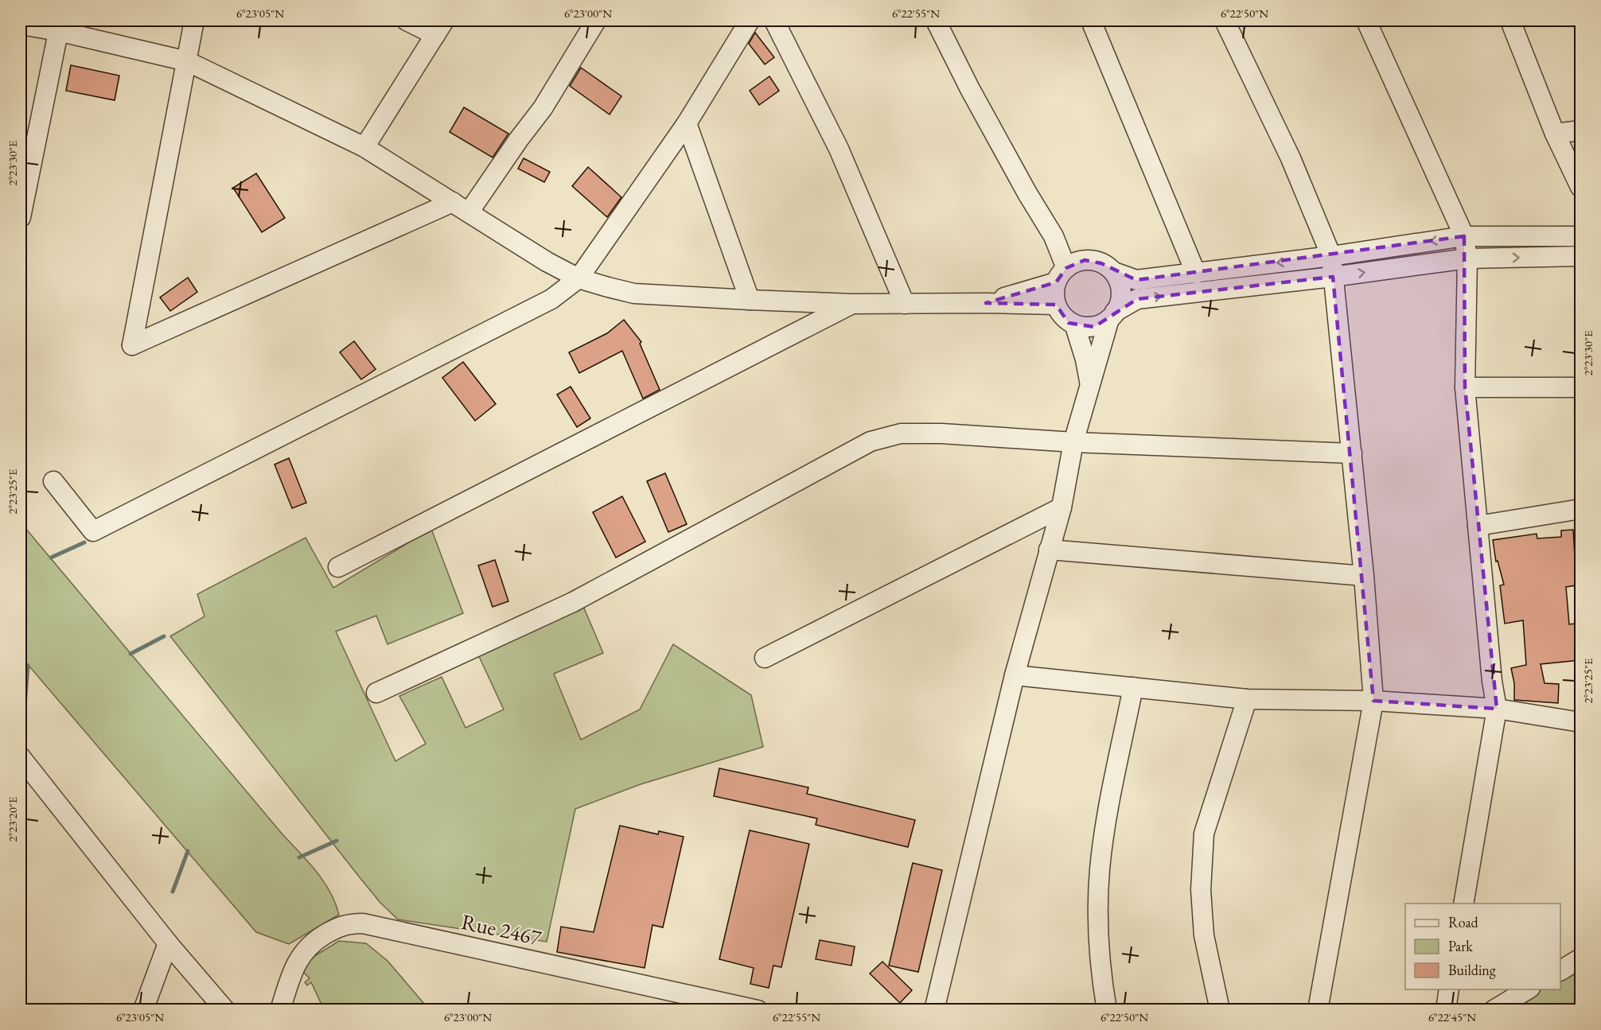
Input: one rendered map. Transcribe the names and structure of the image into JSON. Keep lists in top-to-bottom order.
{
  "streets": {
    "street": ["Rue 2467"]
  },
  "legend": ["Road", "Park", "Building"],
  "coordinates": [
    "6°23'05\"N",
    "6°23'00\"N",
    "6°22'55\"N",
    "6°22'50\"N",
    "2°23'30\"E",
    "2°23'25\"E",
    "2°23'20\"E",
    "6°22'45\"N"
  ]
}
